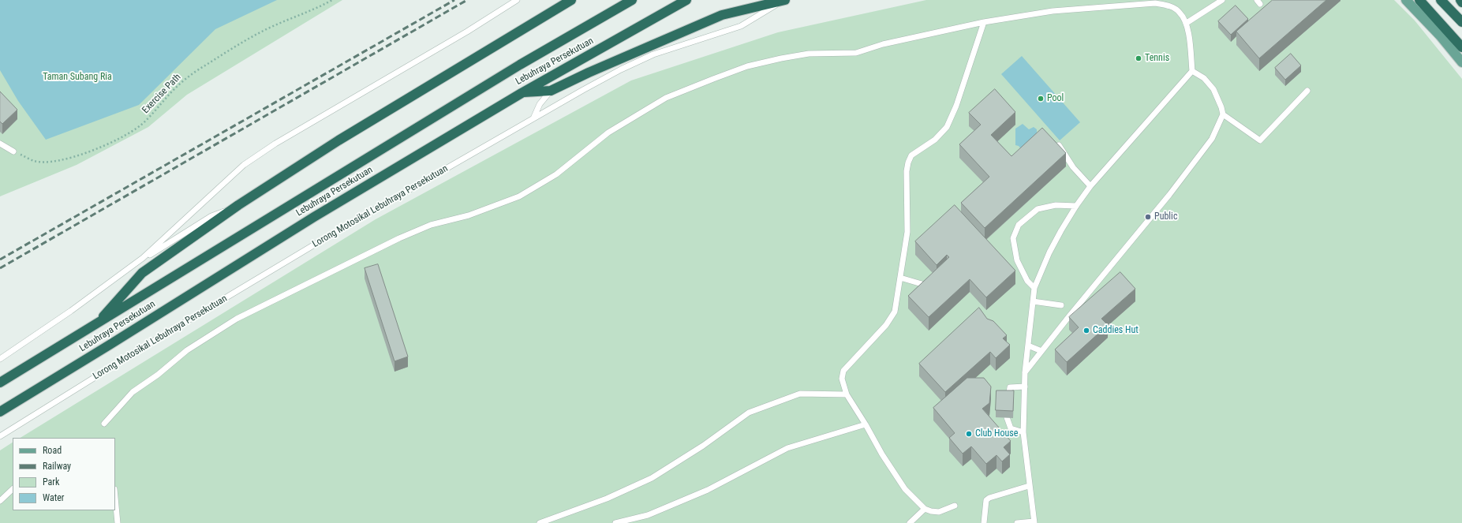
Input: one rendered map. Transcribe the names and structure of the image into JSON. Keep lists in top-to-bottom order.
{
  "streets": {
    "highway": ["Lebuhraya Persekutuan"],
    "lane": ["Lorong Motosikal Lebuhraya Persekutuan"],
    "path": ["Exercise Path"]
  },
  "parks": ["Taman Subang Ria"],
  "places": [
    "Tennis",
    "Pool",
    "Public",
    "Caddies Hut",
    "Club House"
  ],
  "legend": [
    "Road",
    "Railway",
    "Park",
    "Water"
  ]
}
